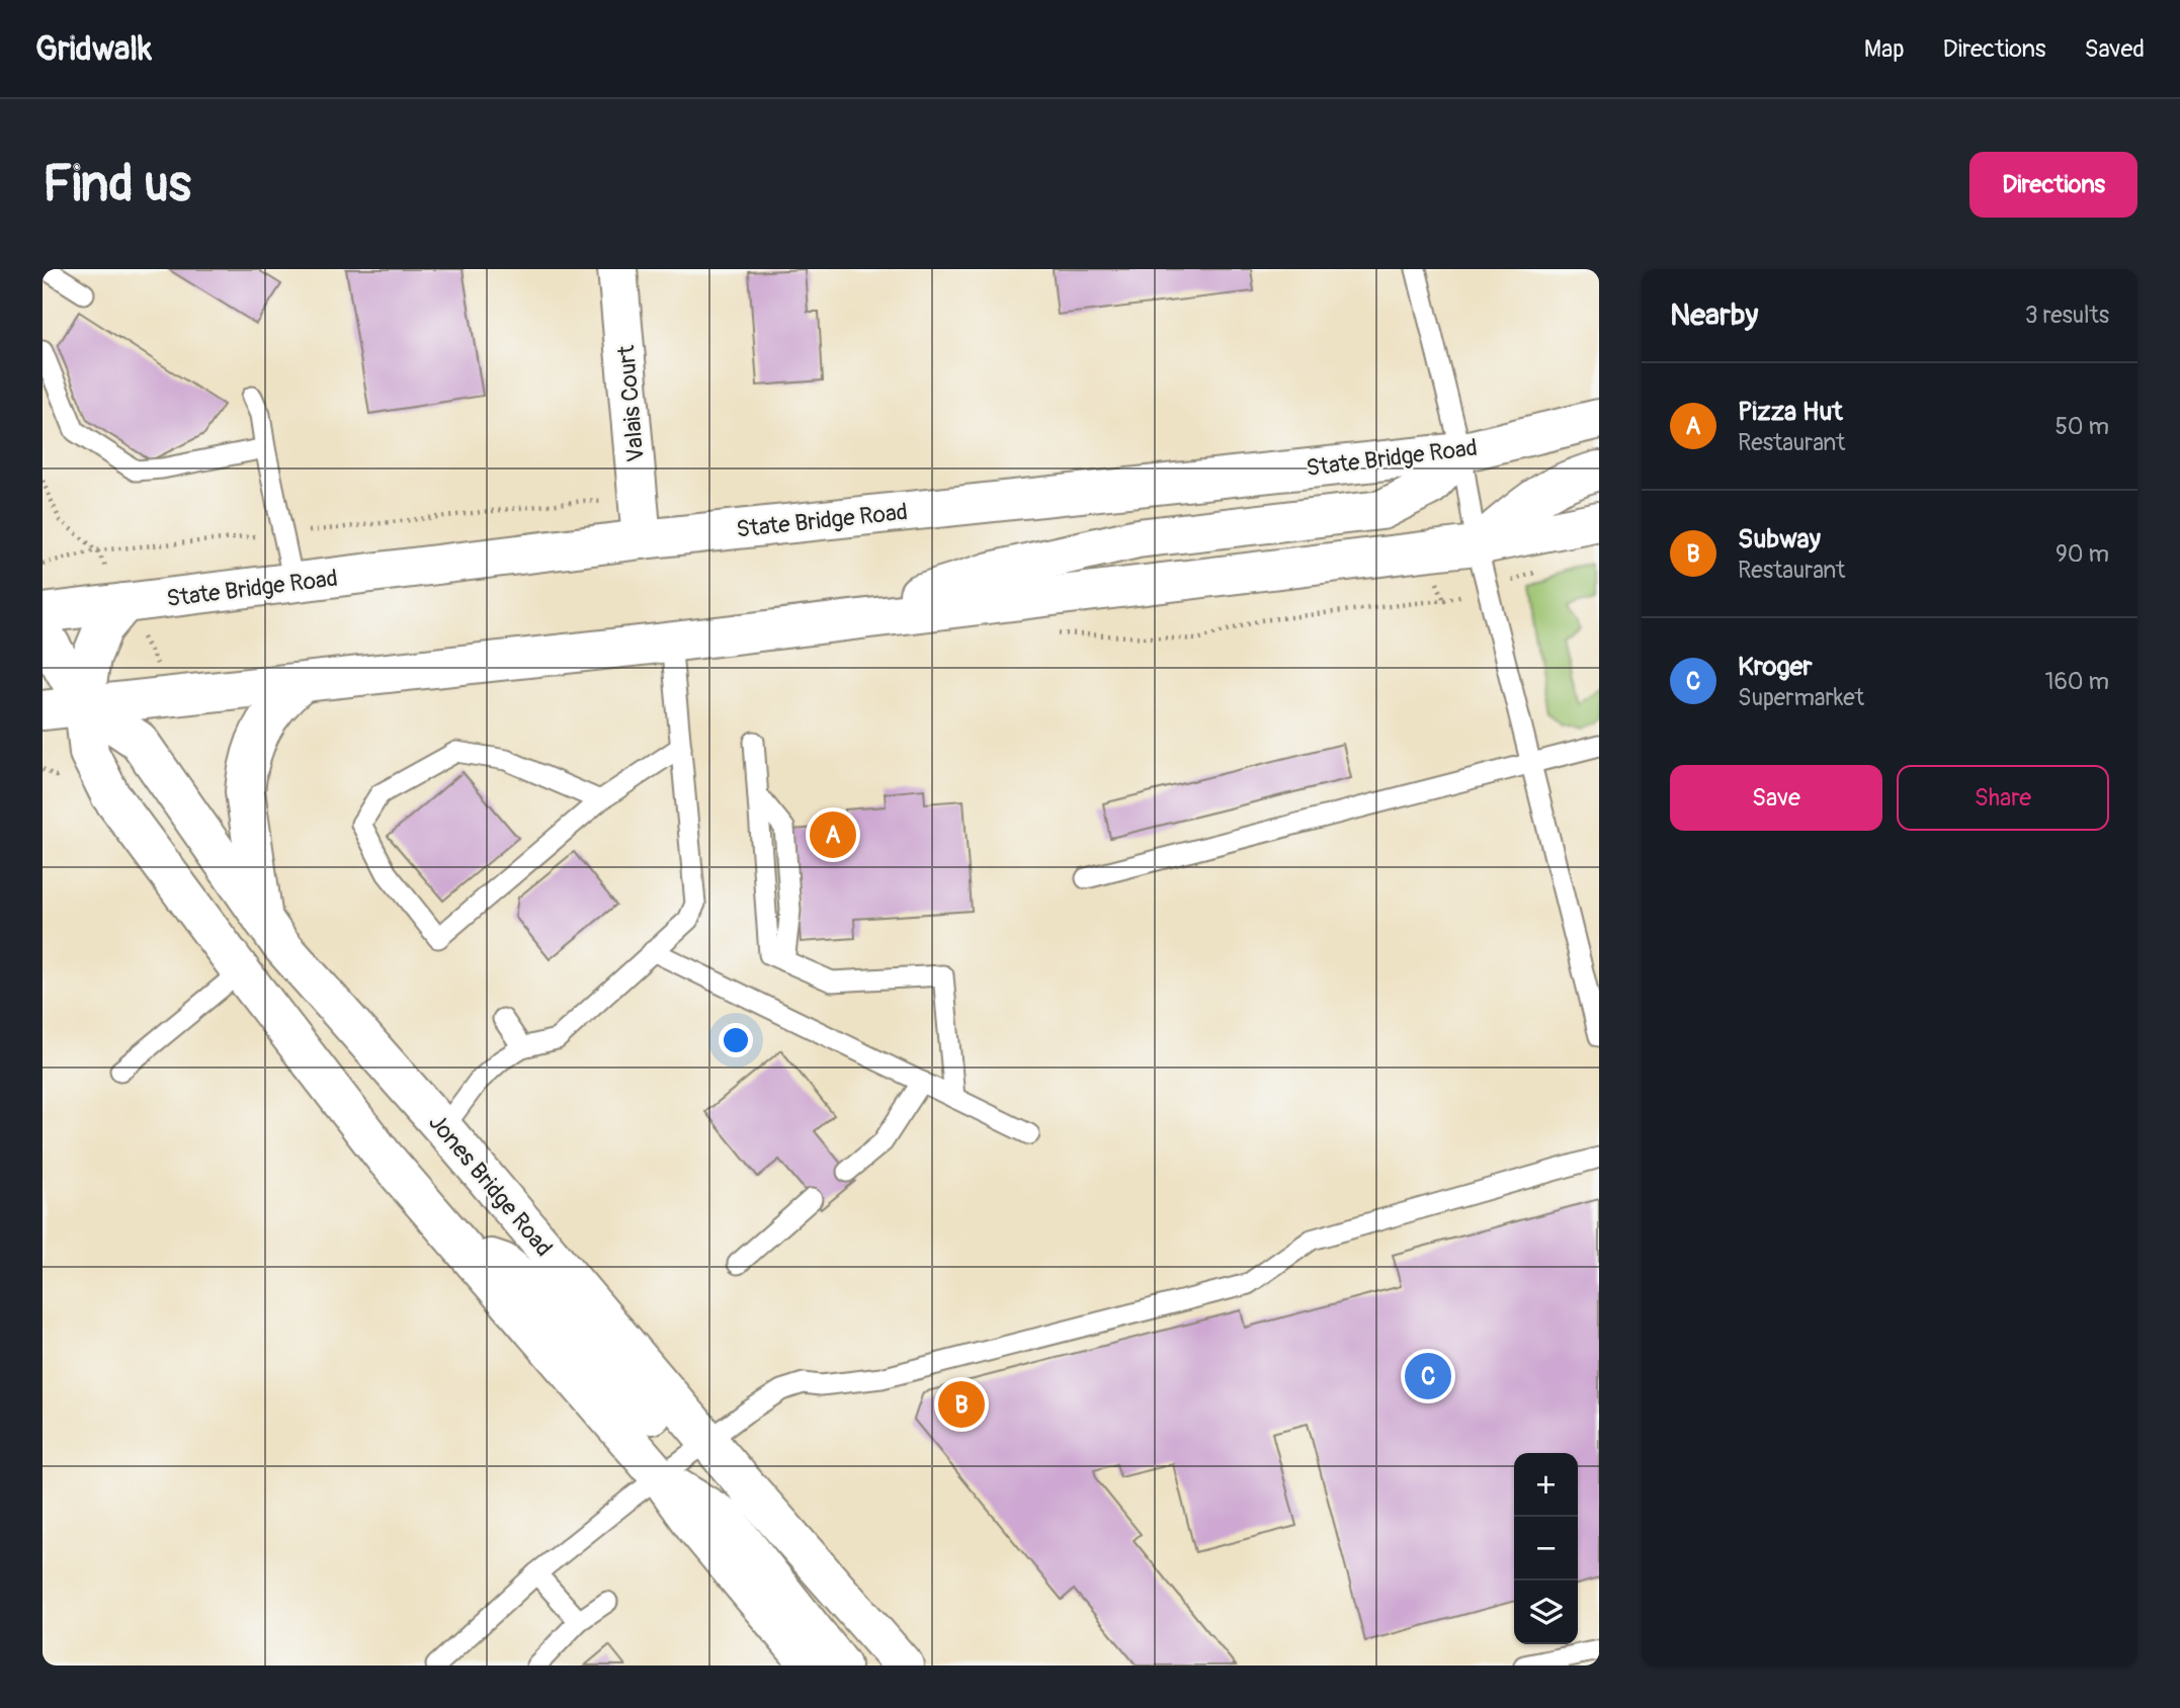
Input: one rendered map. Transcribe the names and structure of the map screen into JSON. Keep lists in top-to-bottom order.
{
  "streets": {
    "main road": ["Valais Court", "State Bridge Road", "Jones Bridge Road"]
  },
  "crossings": [
    ["Valais Court", "State Bridge Road"]
  ],
  "page": {
    "header": "Gridwalk",
    "nav": ["Map", "Directions", "Saved"],
    "buttons": [
      "Directions",
      ["Save", "Share"]
    ],
    "title": "Find us",
    "heading": ["Nearby", "3 results"],
    "list": [
      {
        "mark": "A",
        "name": "Pizza Hut",
        "note": "Restaurant",
        "value": "50 m"
      },
      {
        "mark": "B",
        "name": "Subway",
        "note": "Restaurant",
        "value": "90 m"
      },
      {
        "mark": "C",
        "name": "Kroger",
        "note": "Supermarket",
        "value": "160 m"
      }
    ],
    "pins": ["A", "C", "B"],
    "map_buttons": ["+", "−"]
  }
}
